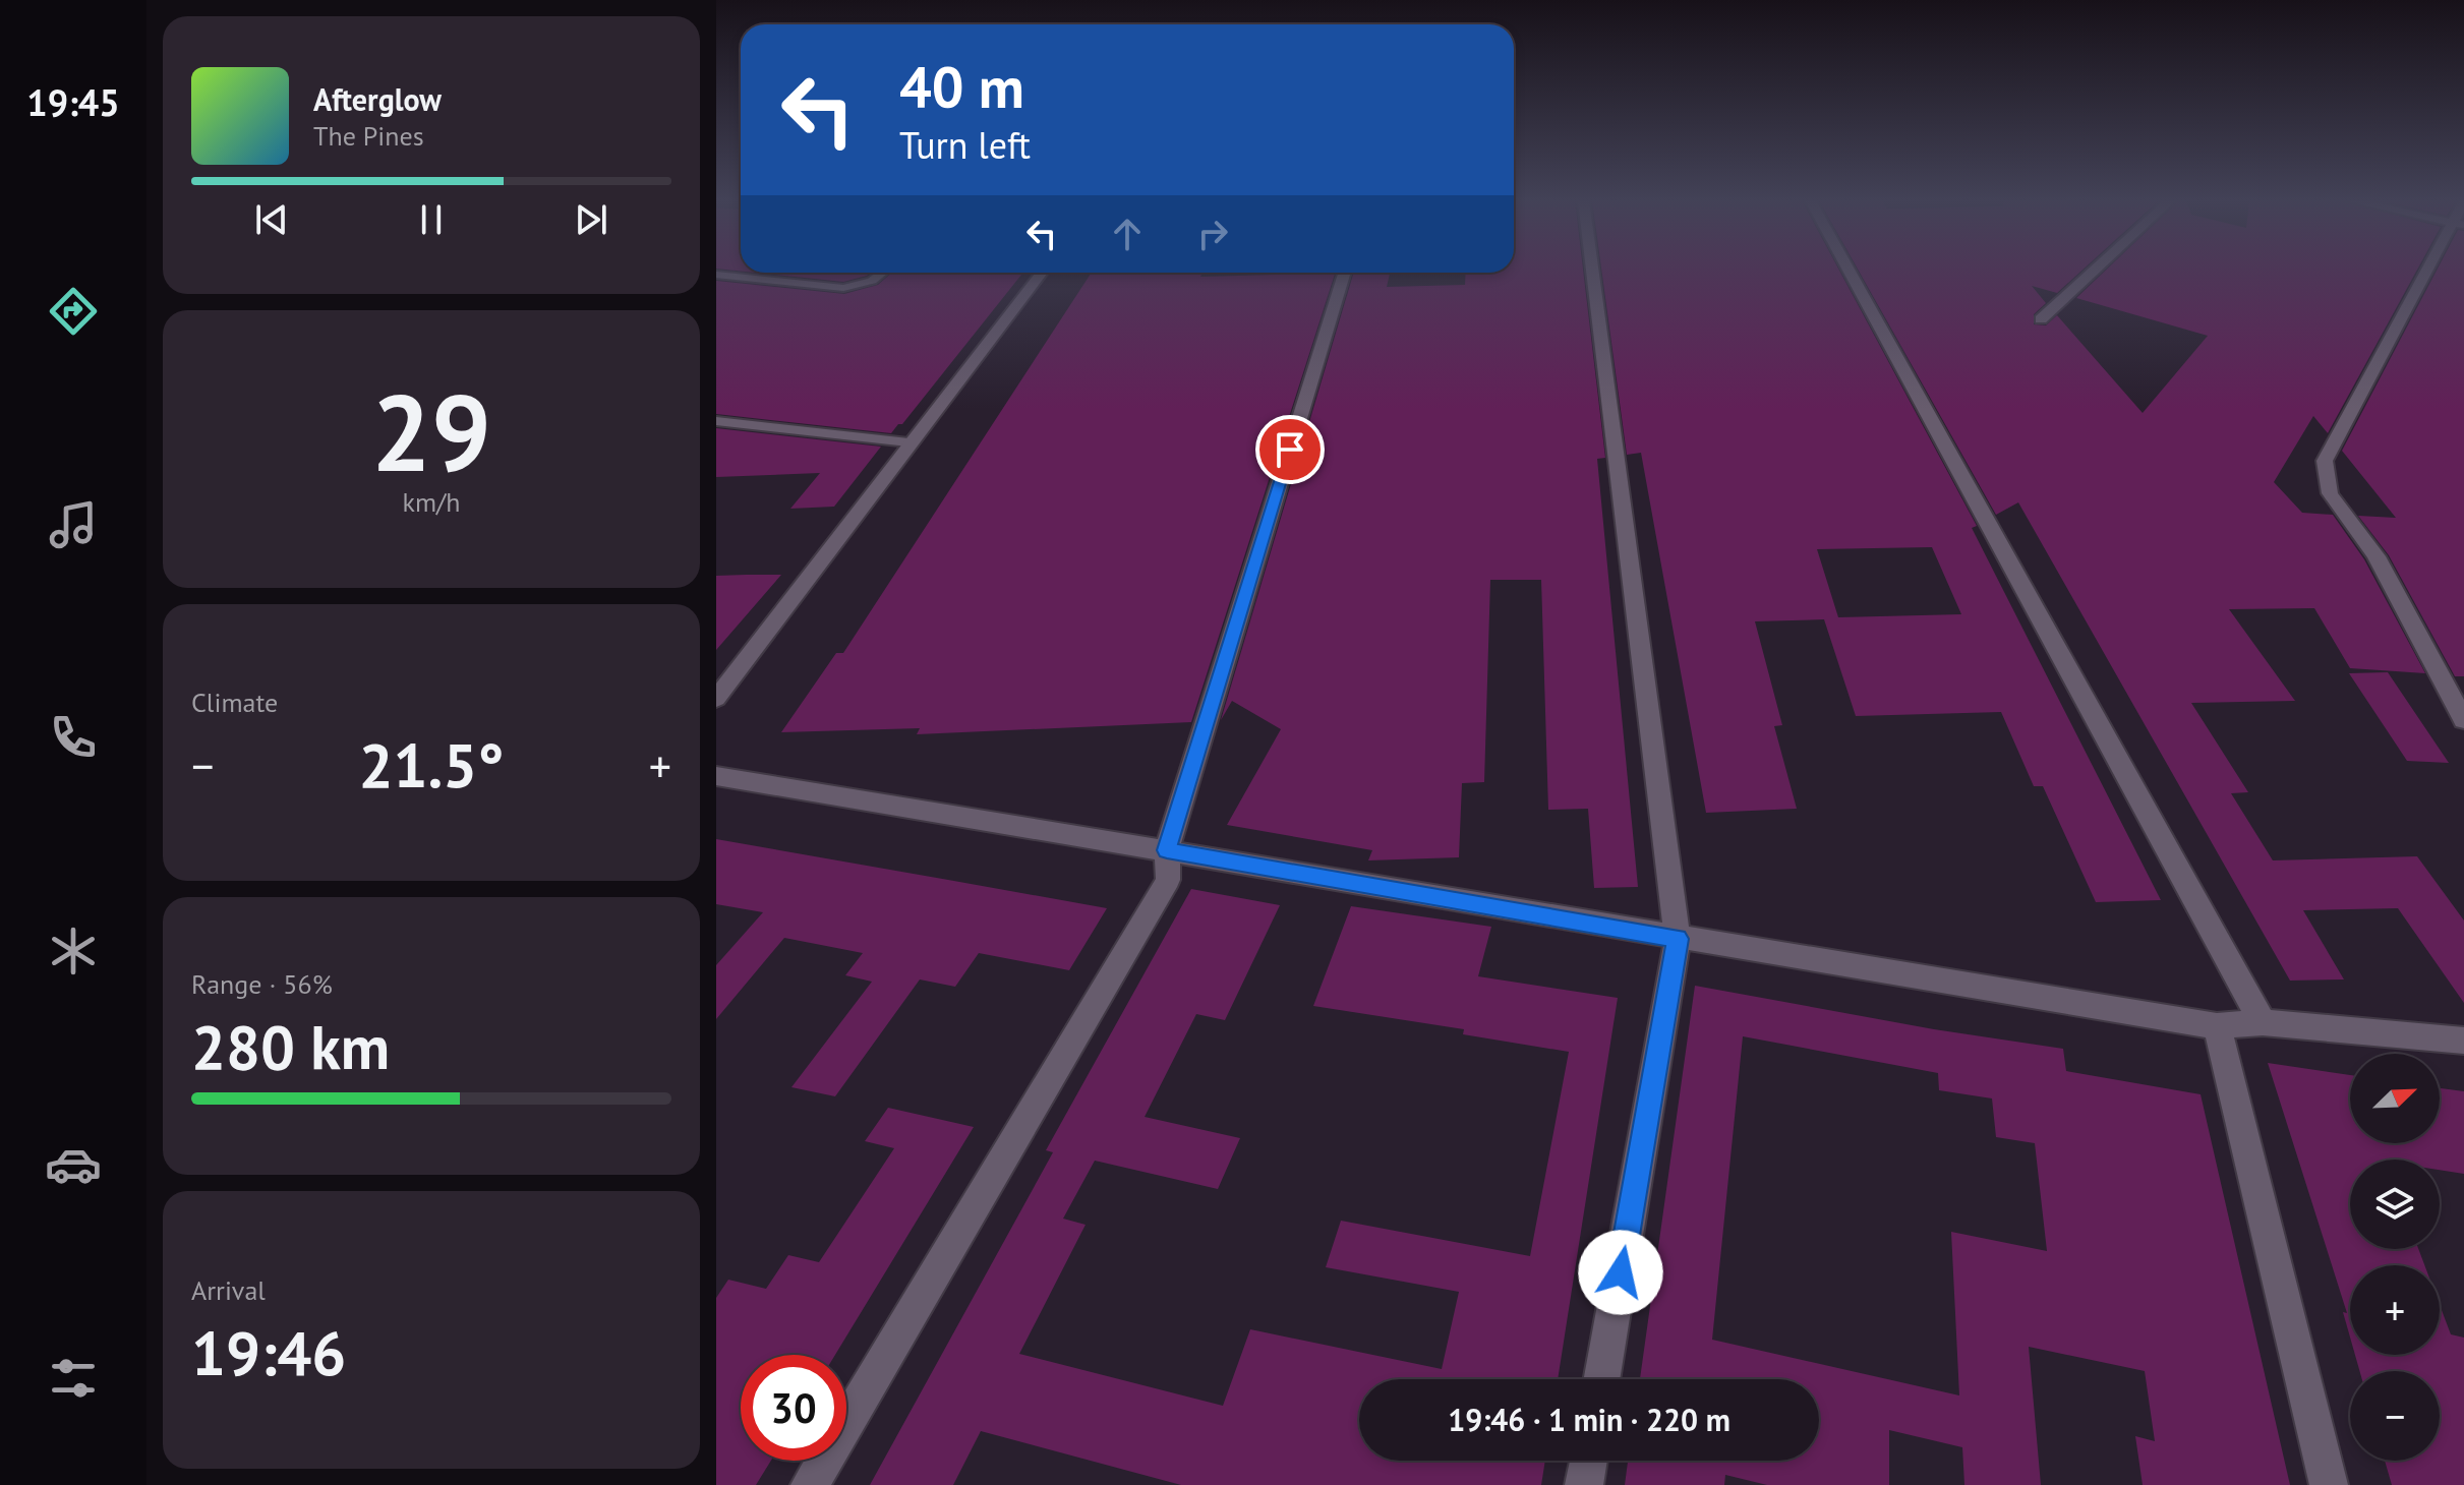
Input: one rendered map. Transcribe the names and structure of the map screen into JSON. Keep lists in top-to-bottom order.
{
  "north": "top right",
  "page": {
    "tabs": "19:45",
    "turn": ["40 m", "Turn left"],
    "song": ["Afterglow", "The Pines"],
    "tile": [
      ["29", "km/h"],
      "Climate",
      ["Range · 56%", "280 km"],
      ["Arrival", "19:46"]
    ],
    "heat": ["−", "21.5°", "+"],
    "map_buttons": ["+", "−"],
    "limit": "30",
    "trip": "19:46 · 1 min · 220 m"
  }
}
